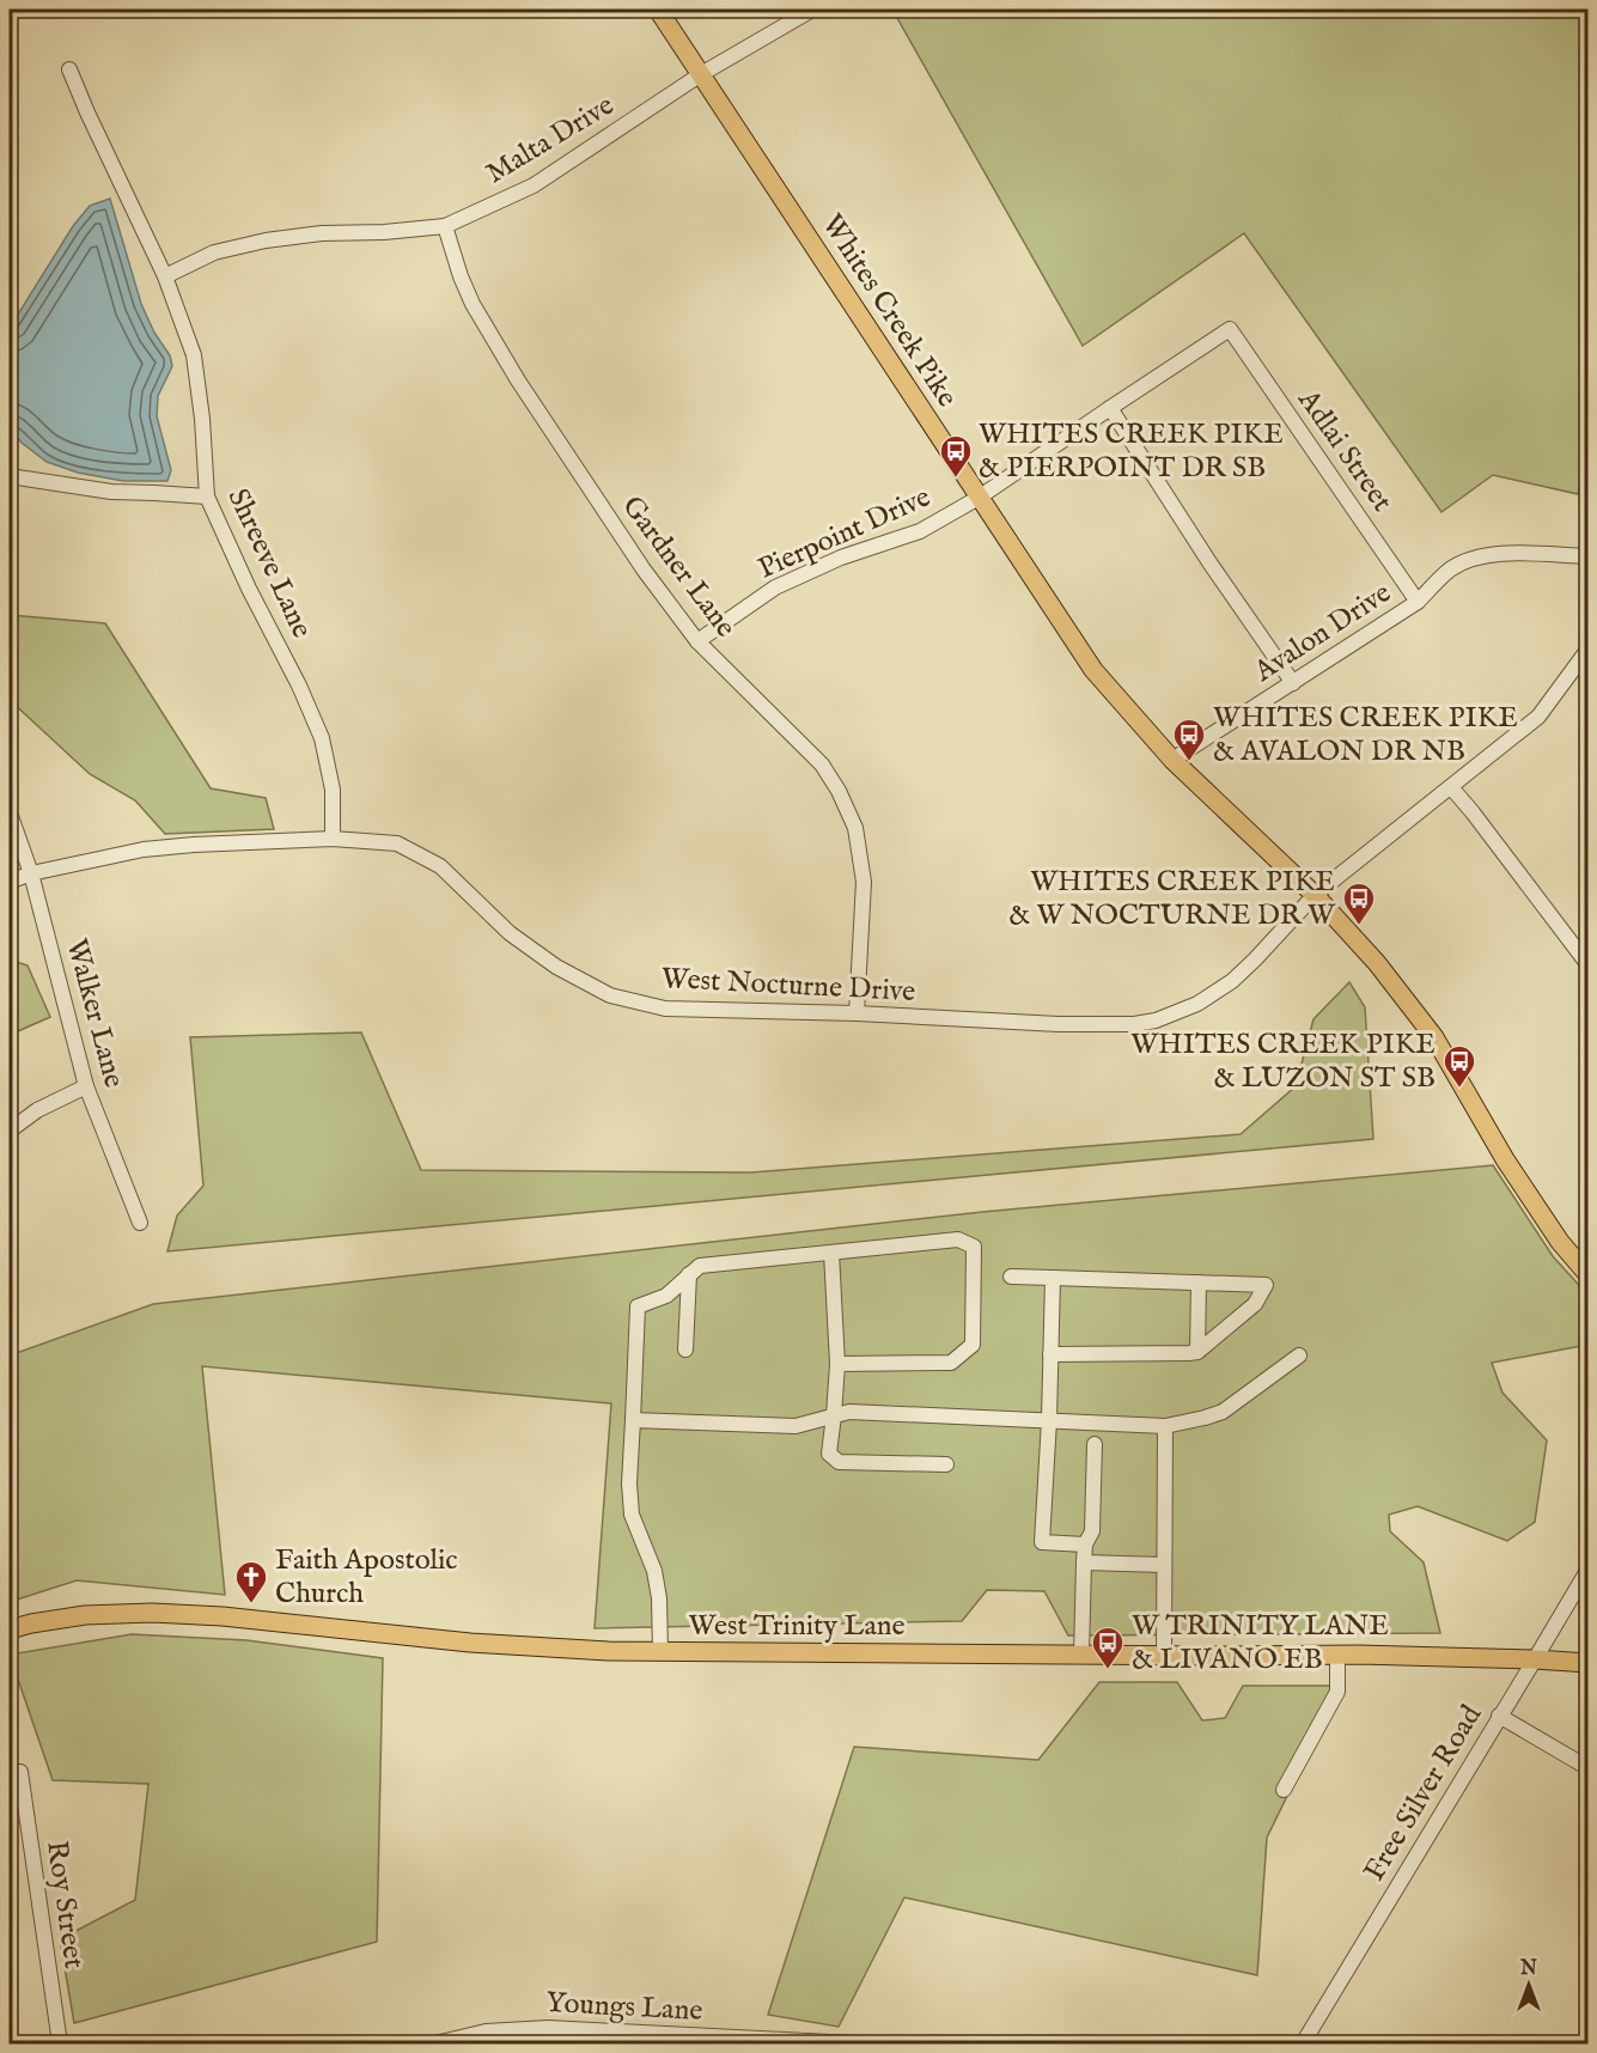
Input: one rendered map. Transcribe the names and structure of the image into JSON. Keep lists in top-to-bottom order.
{
  "streets": {
    "main road": ["Whites Creek Pike", "West Trinity Lane"],
    "street": [
      "Malta Drive",
      "Adlai Street",
      "Pierpoint Drive",
      "Shreeve Lane",
      "Gardner Lane",
      "Avalon Drive",
      "West Nocturne Drive",
      "Walker Lane",
      "Free Silver Road",
      "Roy Street",
      "Youngs Lane"
    ]
  },
  "crossings": [
    ["Malta Drive", "Whites Creek Pike"],
    ["Malta Drive", "Shreeve Lane"],
    ["Malta Drive", "Gardner Lane"],
    ["Whites Creek Pike", "Pierpoint Drive"],
    ["Whites Creek Pike", "Avalon Drive"],
    ["Whites Creek Pike", "West Nocturne Drive"],
    ["Adlai Street", "Pierpoint Drive"],
    ["Adlai Street", "Avalon Drive"],
    ["Pierpoint Drive", "Gardner Lane"],
    ["Shreeve Lane", "West Nocturne Drive"],
    ["Gardner Lane", "West Nocturne Drive"],
    ["West Nocturne Drive", "Walker Lane"],
    ["West Trinity Lane", "Free Silver Road"]
  ],
  "places": {
    "bus stop": [
      "WHITES CREEK PIKE & PIERPOINT DR SB",
      "WHITES CREEK PIKE & AVALON DR NB",
      "WHITES CREEK PIKE & W NOCTURNE DR W",
      "WHITES CREEK PIKE & LUZON ST SB",
      "W TRINITY LANE & LIVANO EB"
    ],
    "church": ["Faith Apostolic Church"]
  },
  "north": "top"
}
